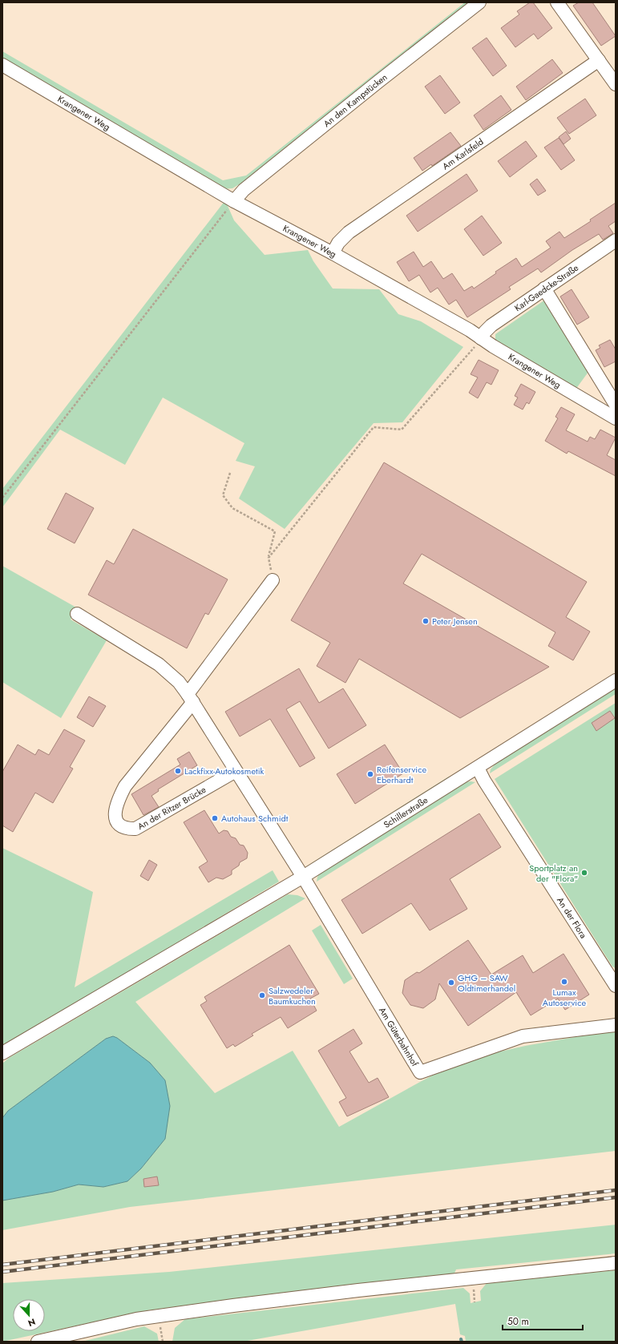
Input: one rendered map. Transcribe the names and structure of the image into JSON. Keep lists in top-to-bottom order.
{
  "streets": {
    "street": [
      "An den Kampstücken",
      "Krangener Weg",
      "Am Karlsfeld",
      "Karl-Gaedcke-Straße",
      "An der Ritzer Brücke",
      "Schillerstraße",
      "An der Flora",
      "Am Güterbahnhof"
    ]
  },
  "crossings": [
    ["An den Kampstücken", "Krangener Weg"],
    ["Krangener Weg", "Am Karlsfeld"],
    ["Krangener Weg", "Karl-Gaedcke-Straße"],
    ["Schillerstraße", "An der Flora"],
    ["Schillerstraße", "Am Güterbahnhof"]
  ],
  "places": [
    "Peter Jensen",
    "Lackfixx-Autokosmetik",
    "Reifenservice Eberhardt",
    "Autohaus Schmidt",
    "Sportplatz an der \"Flora\"",
    "Lumax Autoservice",
    "GHG – SAW Oldtimerhandel",
    "Salzwedeler Baumkuchen"
  ],
  "scale_bar": "50 m",
  "north": "bottom"
}
